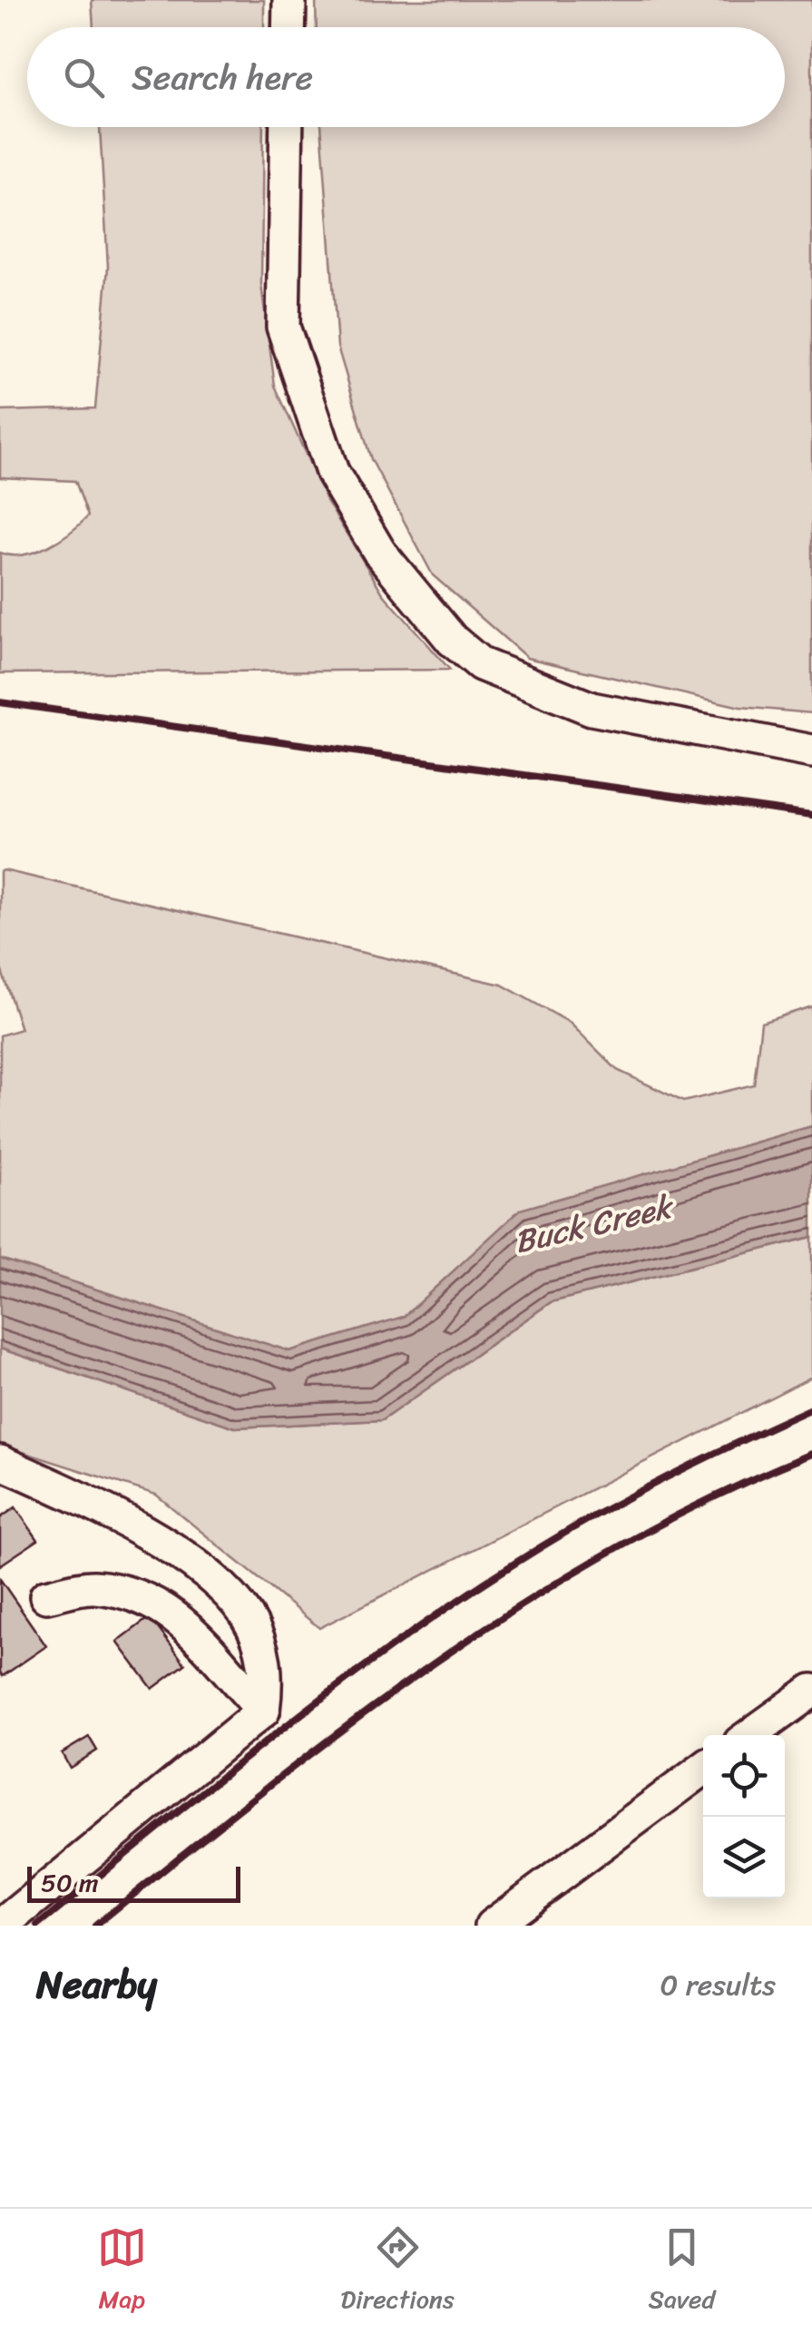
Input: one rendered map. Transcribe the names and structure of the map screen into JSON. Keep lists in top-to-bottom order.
{
  "water": ["Buck Creek"],
  "scale_bar": "50 m",
  "page": {
    "search": "Search here",
    "scale": "50 m",
    "heading": ["Nearby", "0 results"],
    "nav": ["Map", "Directions", "Saved"]
  }
}
